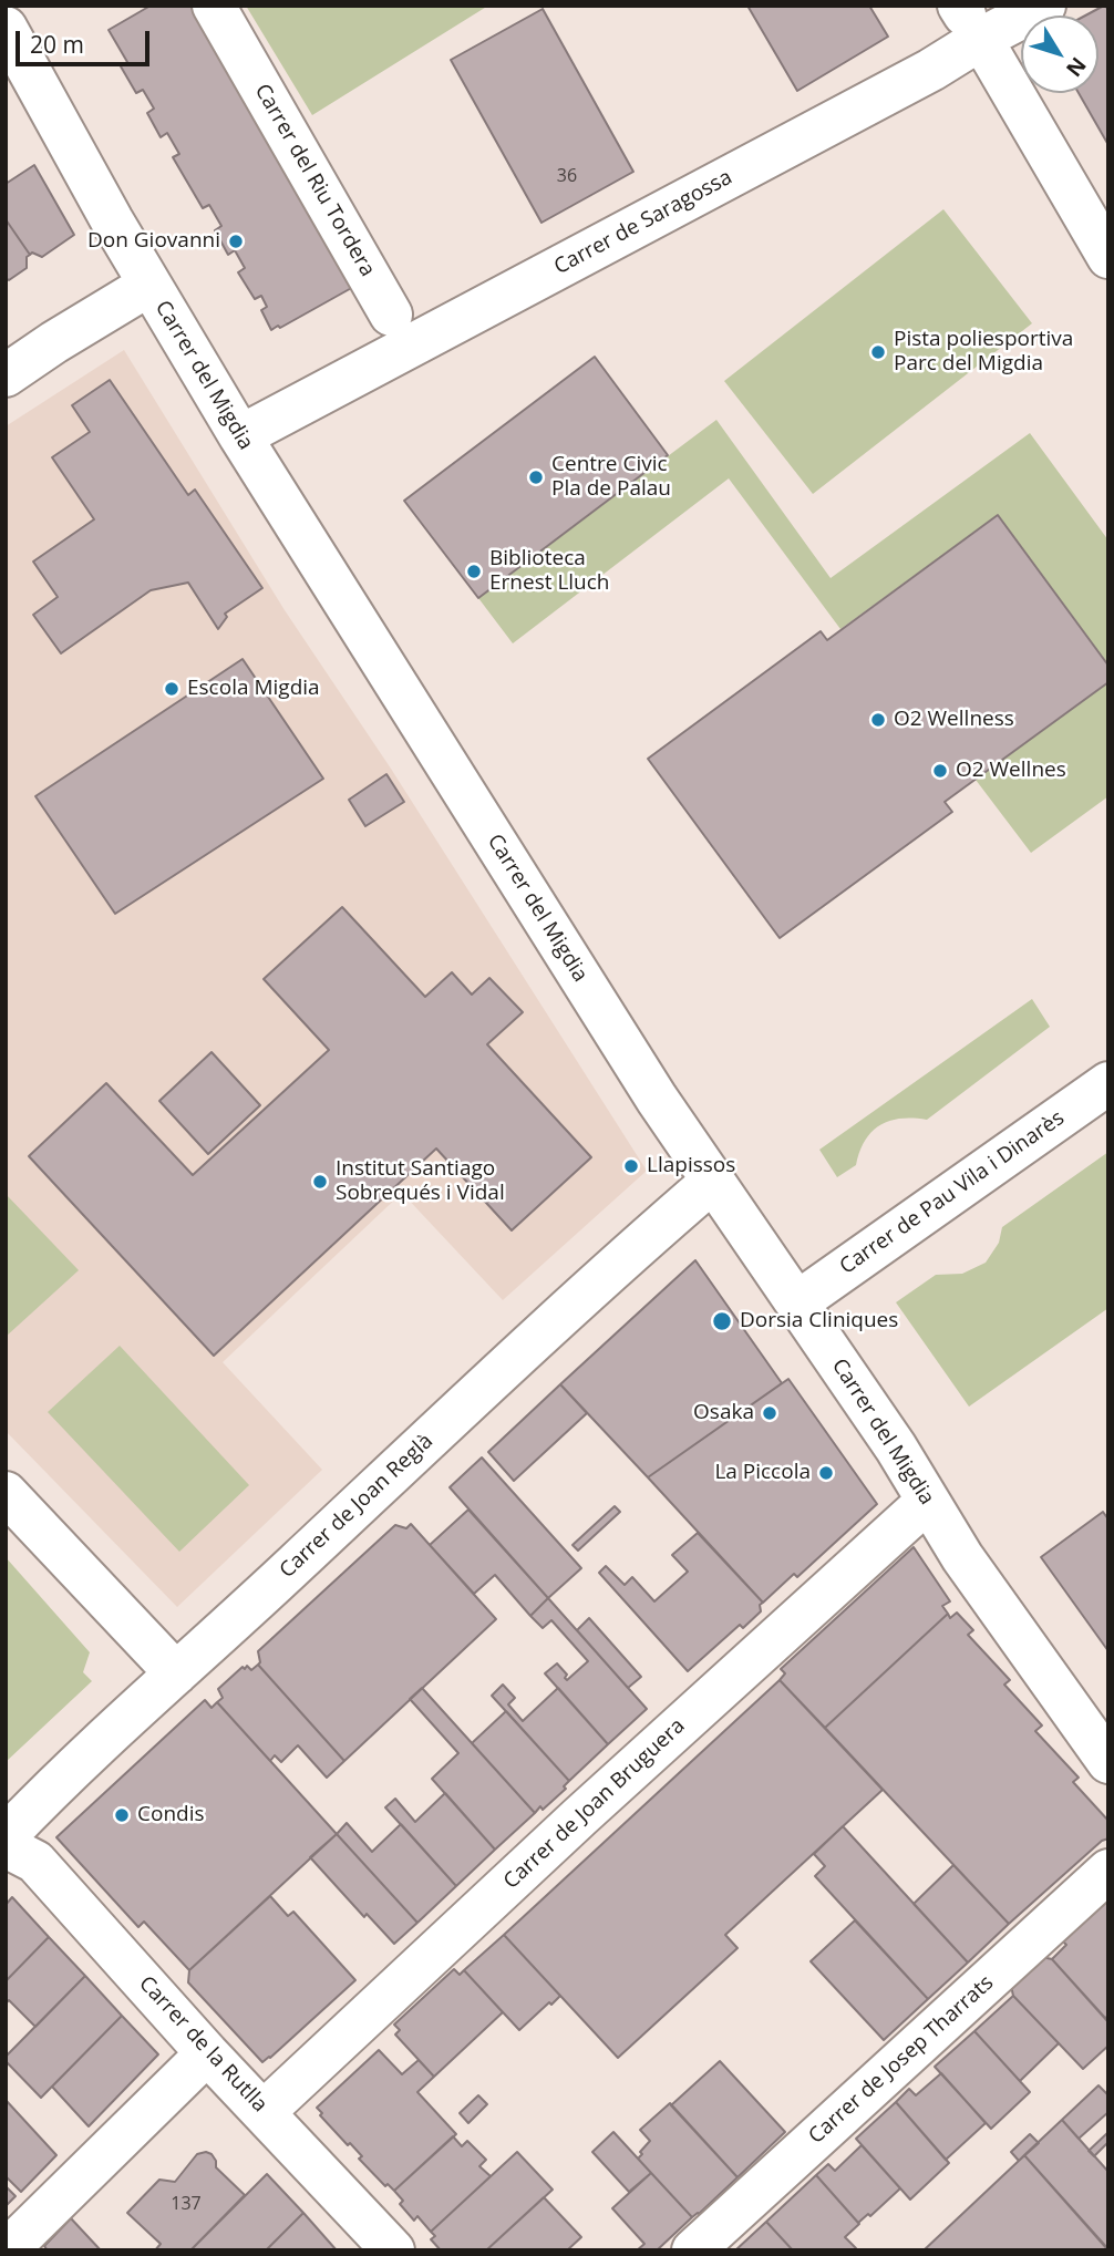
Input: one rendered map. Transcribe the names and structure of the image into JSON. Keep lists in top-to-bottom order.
{
  "streets": {
    "street": [
      "Carrer del Riu Tordera",
      "Carrer de Saragossa",
      "Carrer del Migdia",
      "Carrer de Pau Vila i Dinarès",
      "Carrer de Joan Reglà",
      "Carrer de Joan Bruguera",
      "Carrer de la Rutlla",
      "Carrer de Josep Tharrats"
    ]
  },
  "crossings": [
    ["Carrer de Saragossa", "Carrer del Migdia"],
    ["Carrer del Migdia", "Carrer de Pau Vila i Dinarès"],
    ["Carrer del Migdia", "Carrer de Joan Reglà"],
    ["Carrer del Migdia", "Carrer de Joan Bruguera"],
    ["Carrer de Joan Bruguera", "Carrer de la Rutlla"]
  ],
  "places": [
    "Don Giovanni",
    "Pista poliesportiva Parc del Migdia",
    "Centre Civic Pla de Palau",
    "Biblioteca Ernest Lluch",
    "Escola Migdia",
    "O2 Wellness",
    "O2 Wellnes",
    "Llapissos",
    "Institut Santiago Sobrequés i Vidal",
    "Dorsia Cliniques",
    "Osaka",
    "La Piccola",
    "Condis"
  ],
  "house_numbers": ["36", "137"],
  "scale_bar": "20 m",
  "north": "bottom right"
}
